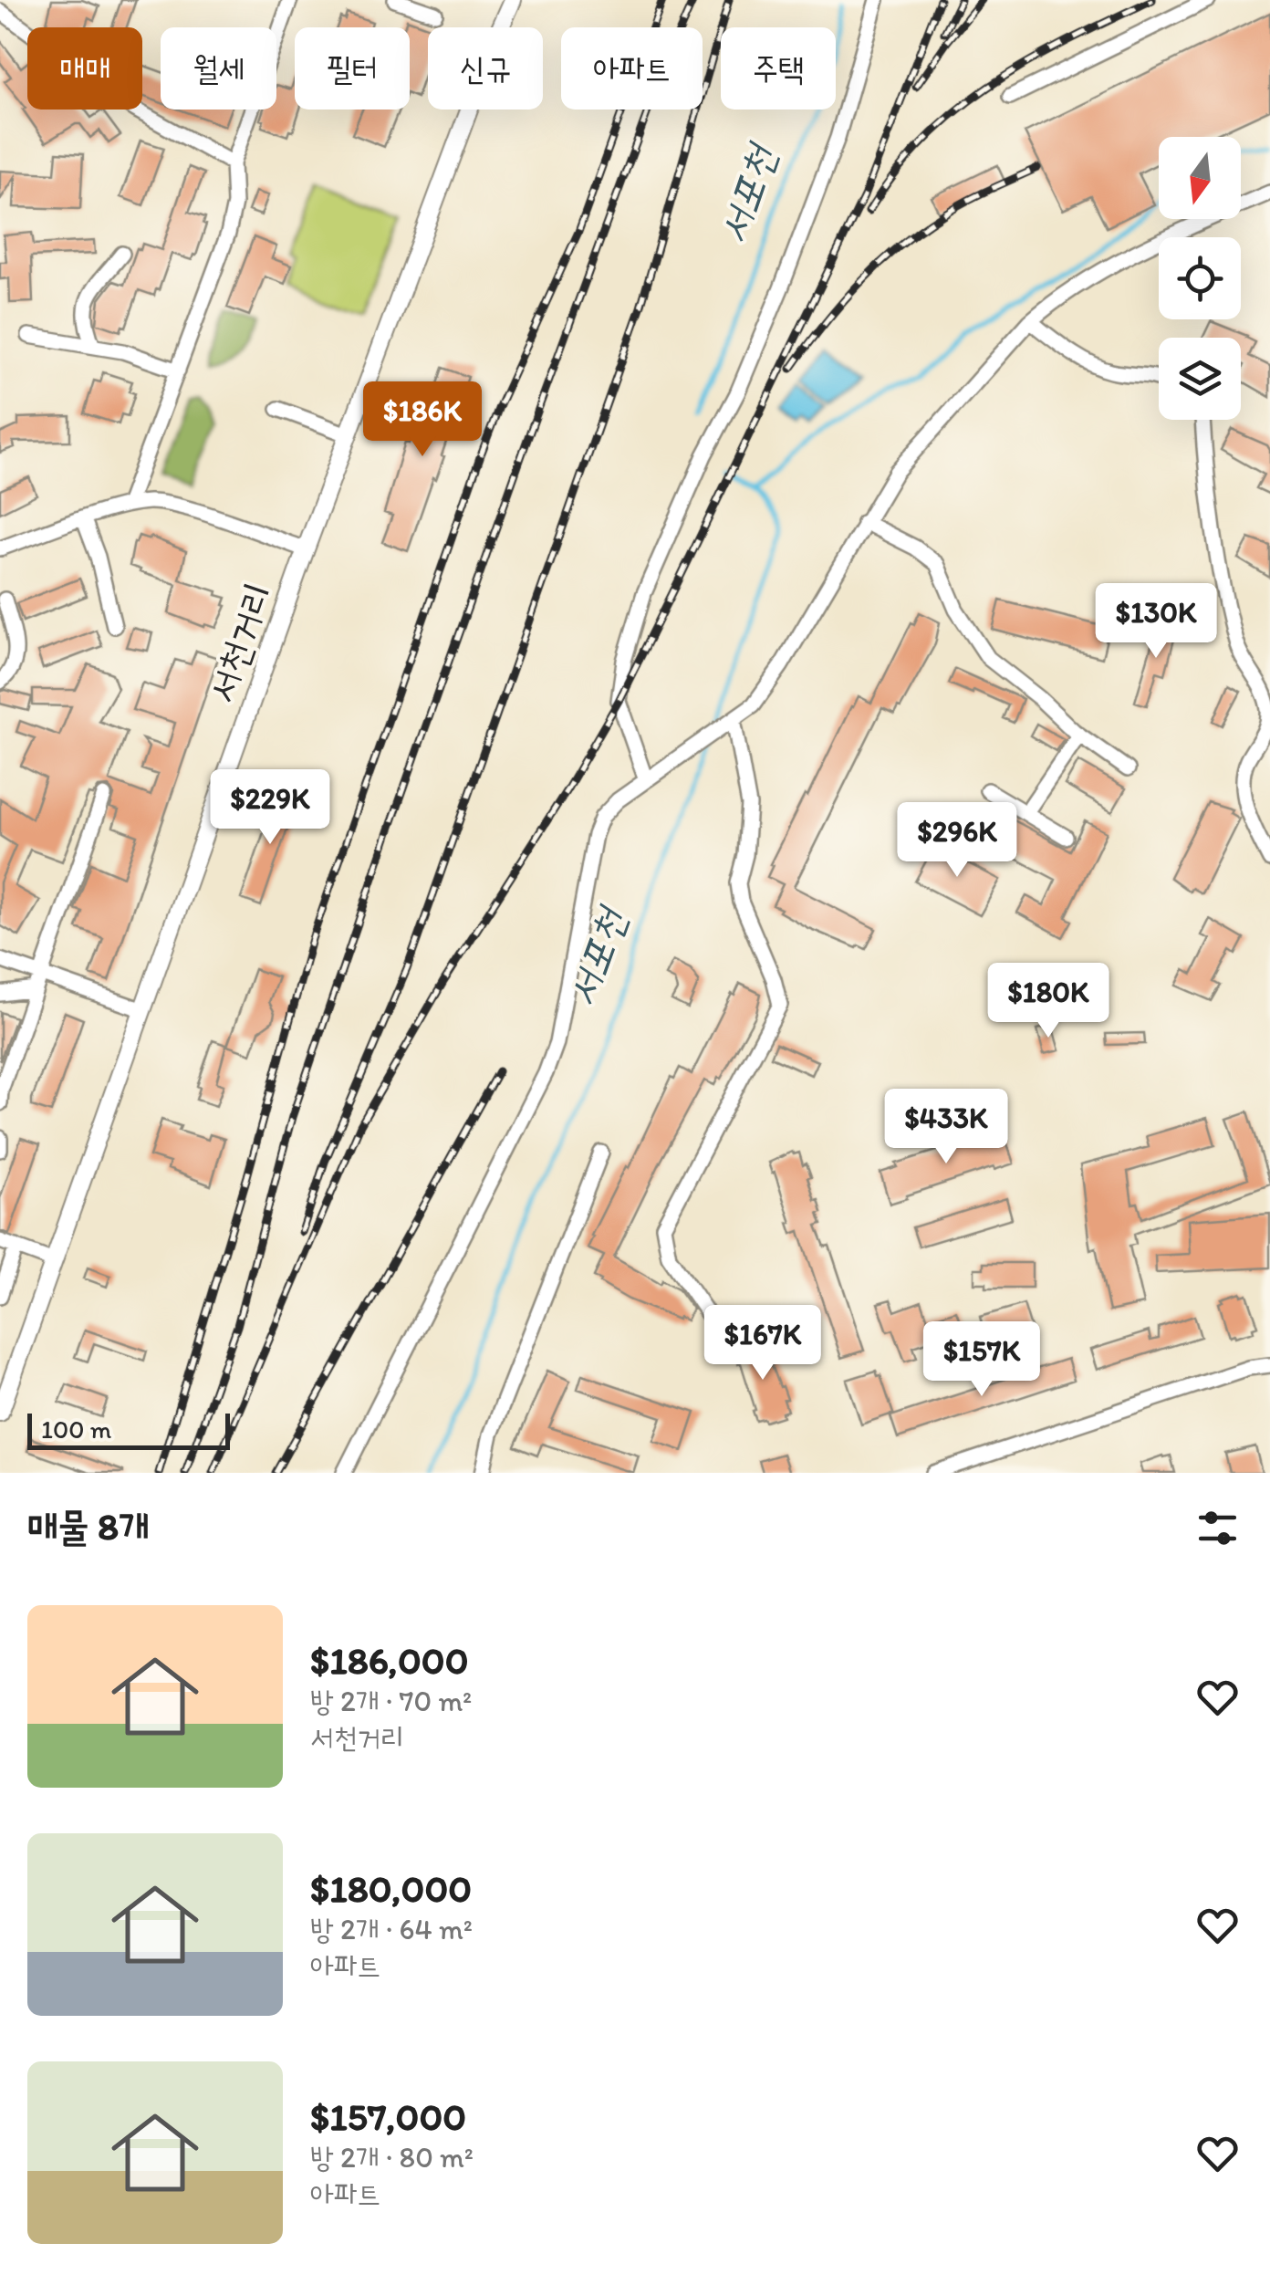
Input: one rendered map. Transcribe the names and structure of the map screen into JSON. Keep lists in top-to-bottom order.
{
  "streets": {
    "main road": ["서천거리"]
  },
  "water": ["서포천"],
  "scale_bar": "100 m",
  "north": "bottom",
  "page": {
    "chip": [
      "매매",
      "월세",
      "필터",
      "신규",
      "아파트",
      "주택"
    ],
    "price": [
      "$186K",
      "$130K",
      "$229K",
      "$296K",
      "$180K",
      "$433K",
      "$167K",
      "$157K"
    ],
    "scale": "100 m",
    "heading": "매물 8개",
    "list": [
      {
        "name": "$186,000",
        "note": "방 2개 · 70 m² · 서천거리"
      },
      {
        "name": "$180,000",
        "note": "방 2개 · 64 m² · 아파트"
      },
      {
        "name": "$157,000",
        "note": "방 2개 · 80 m² · 아파트"
      }
    ]
  }
}
